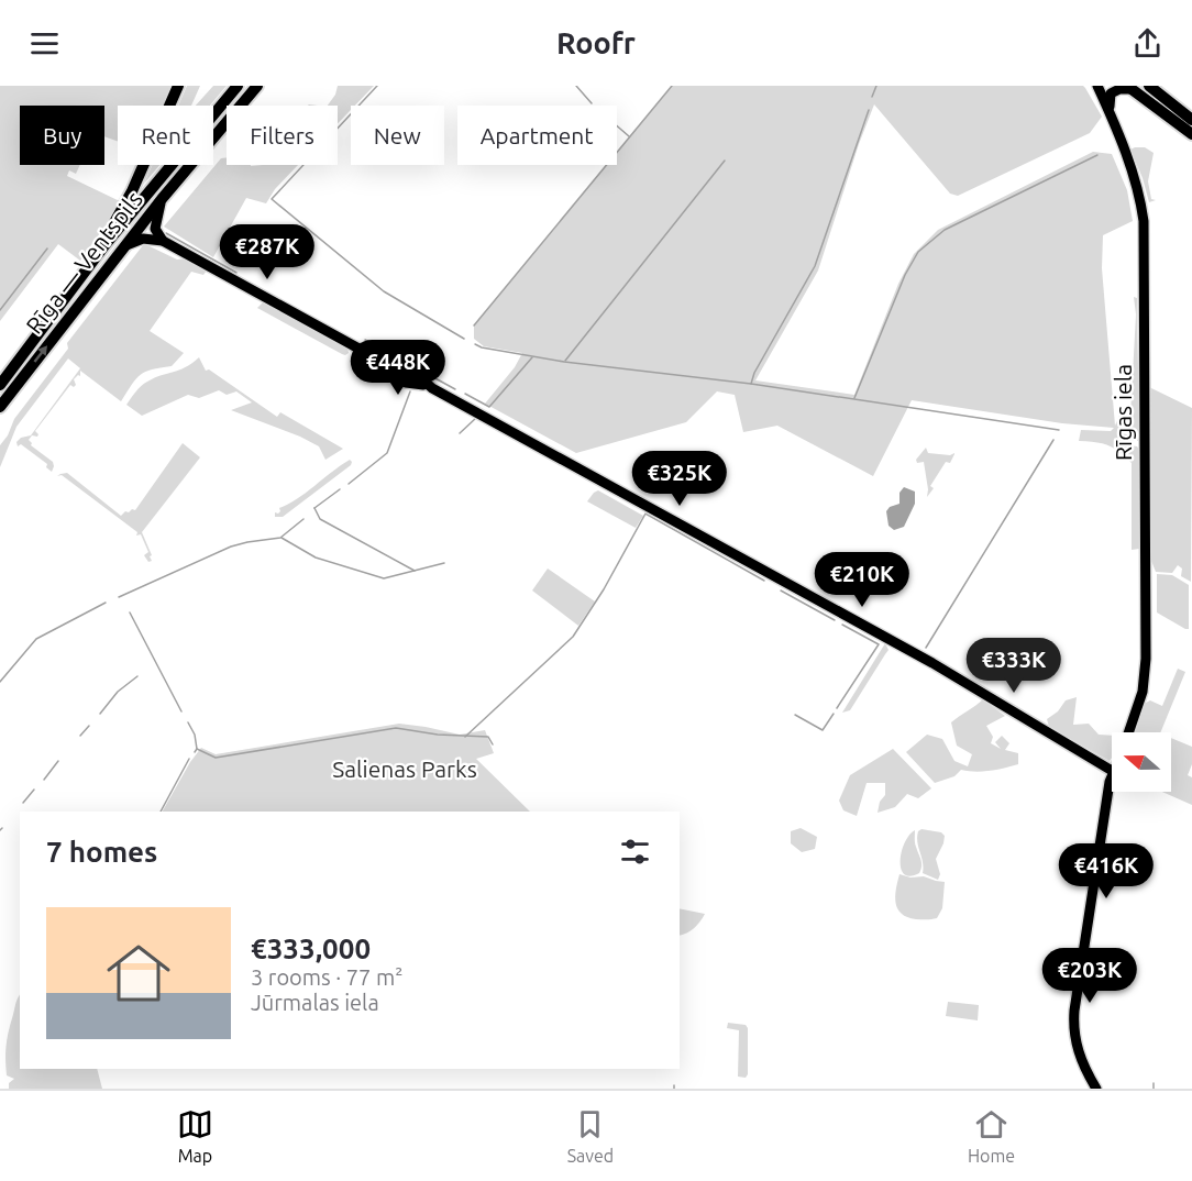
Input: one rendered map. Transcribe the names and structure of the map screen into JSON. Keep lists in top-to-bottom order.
{
  "streets": {
    "highway": ["Rīga — Ventspils"],
    "main road": ["Rīgas iela"]
  },
  "parks": ["Salienas Parks"],
  "north": "left",
  "page": {
    "header": "Roofr",
    "chip": [
      "Buy",
      "Rent",
      "Filters",
      "New",
      "Apartment"
    ],
    "price": [
      "€287K",
      "€448K",
      "€325K",
      "€210K",
      "€333K",
      "€416K",
      "€203K"
    ],
    "heading": "7 homes",
    "list": [
      {
        "name": "€333,000",
        "note": "3 rooms · 77 m² · Jūrmalas iela"
      }
    ],
    "tabs": ["Map", "Saved", "Home"]
  }
}
